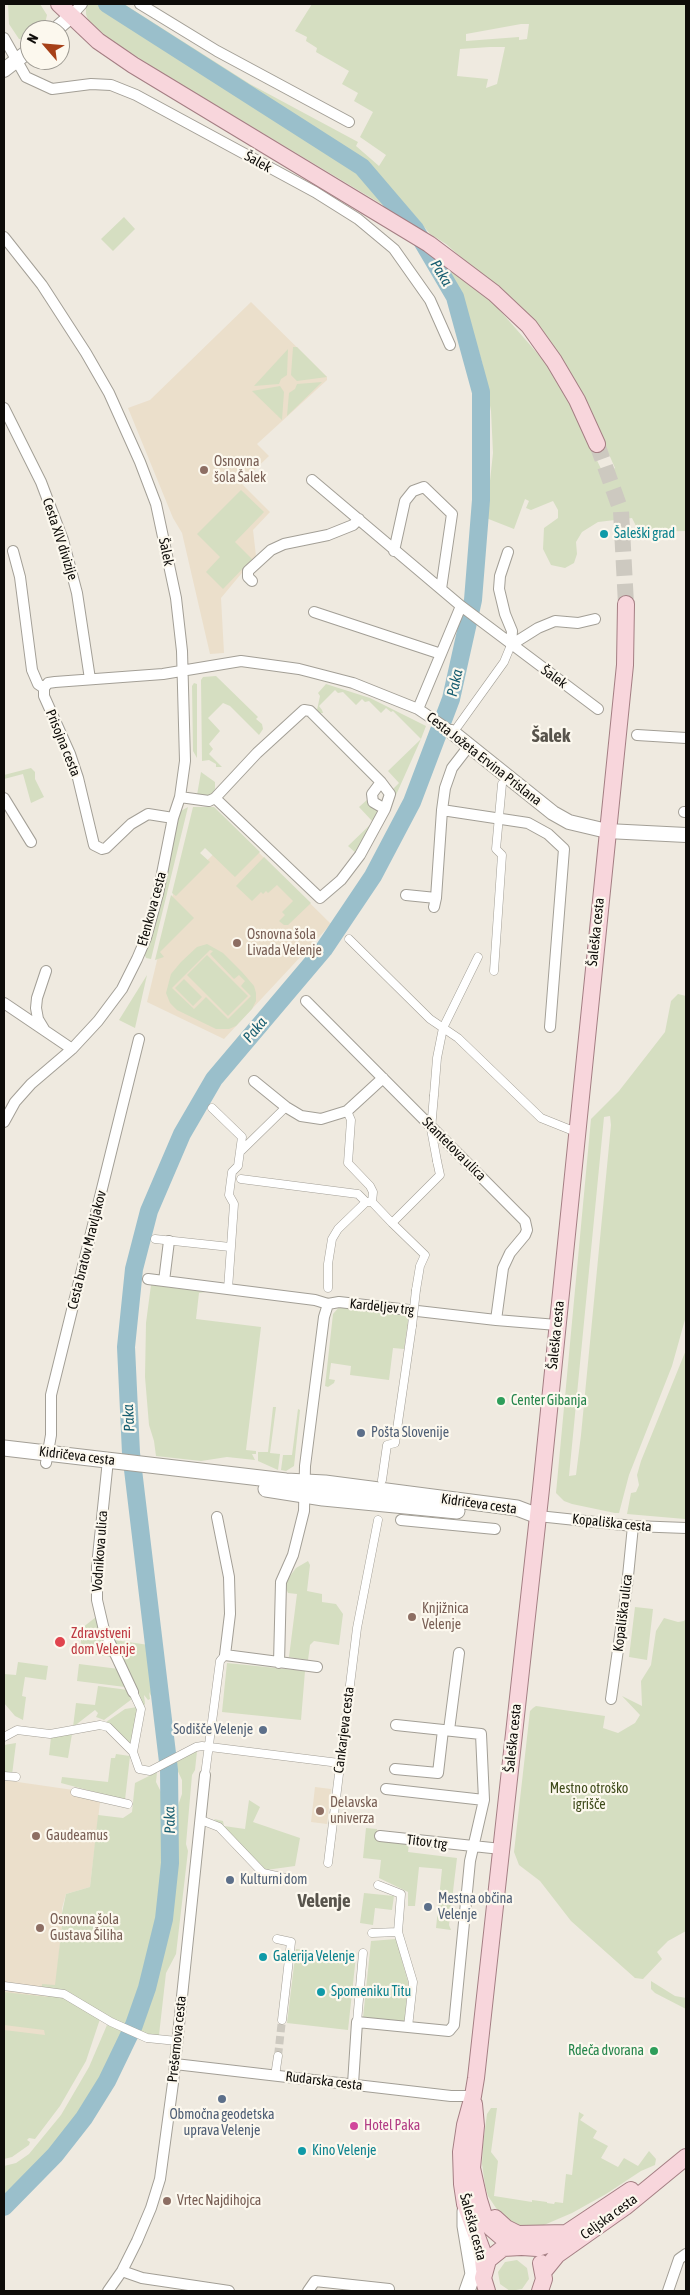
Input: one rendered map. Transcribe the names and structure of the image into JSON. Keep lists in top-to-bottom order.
{
  "streets": {
    "main road": ["Šaleška cesta", "Kidričeva cesta", "Celjska cesta"],
    "street": [
      "Šalek",
      "Cesta XIV divizije",
      "Prisojna cesta",
      "Cesta Jožeta Ervina Prislana",
      "Efenkova cesta",
      "Stantetova ulica",
      "Cesta bratov Mravljakov",
      "Kardeljev trg",
      "Kopališka cesta",
      "Vodnikova ulica",
      "Kopališka ulica",
      "Cankarjeva cesta",
      "Titov trg",
      "Prešernova cesta",
      "Rudarska cesta"
    ]
  },
  "crossings": [
    ["Šalek", "Cesta Jožeta Ervina Prislana"],
    ["Šalek", "Efenkova cesta"],
    ["Prisojna cesta", "Efenkova cesta"],
    ["Cesta Jožeta Ervina Prislana", "Efenkova cesta"],
    ["Cesta Jožeta Ervina Prislana", "Šaleška cesta"],
    ["Šaleška cesta", "Kardeljev trg"],
    ["Šaleška cesta", "Kidričeva cesta"],
    ["Šaleška cesta", "Kopališka cesta"],
    ["Šaleška cesta", "Titov trg"],
    ["Šaleška cesta", "Rudarska cesta"],
    ["Šaleška cesta", "Celjska cesta"],
    ["Stantetova ulica", "Kardeljev trg"],
    ["Cesta bratov Mravljakov", "Kidričeva cesta"],
    ["Kidričeva cesta", "Kopališka cesta"],
    ["Kidričeva cesta", "Vodnikova ulica"],
    ["Kopališka cesta", "Kopališka ulica"],
    ["Prešernova cesta", "Rudarska cesta"]
  ],
  "districts": ["Šalek", "Velenje"],
  "water": ["Paka"],
  "parks": ["Mestno otroško igrišče"],
  "places": [
    "Osnovna šola Šalek",
    "Šaleški grad",
    "Osnovna šola Livada Velenje",
    "Center Gibanja",
    "Pošta Slovenije",
    "Knjižnica Velenje",
    "Zdravstveni dom Velenje",
    "Sodišče Velenje",
    "Delavska univerza",
    "Gaudeamus",
    "Kulturni dom",
    "Mestna občina Velenje",
    "Osnovna šola Gustava Šiliha",
    "Galerija Velenje",
    "Spomeniku Titu",
    "Rdeča dvorana",
    "Območna geodetska uprava Velenje",
    "Hotel Paka",
    "Kino Velenje",
    "Vrtec Najdihojca"
  ],
  "north": "top left"
}
